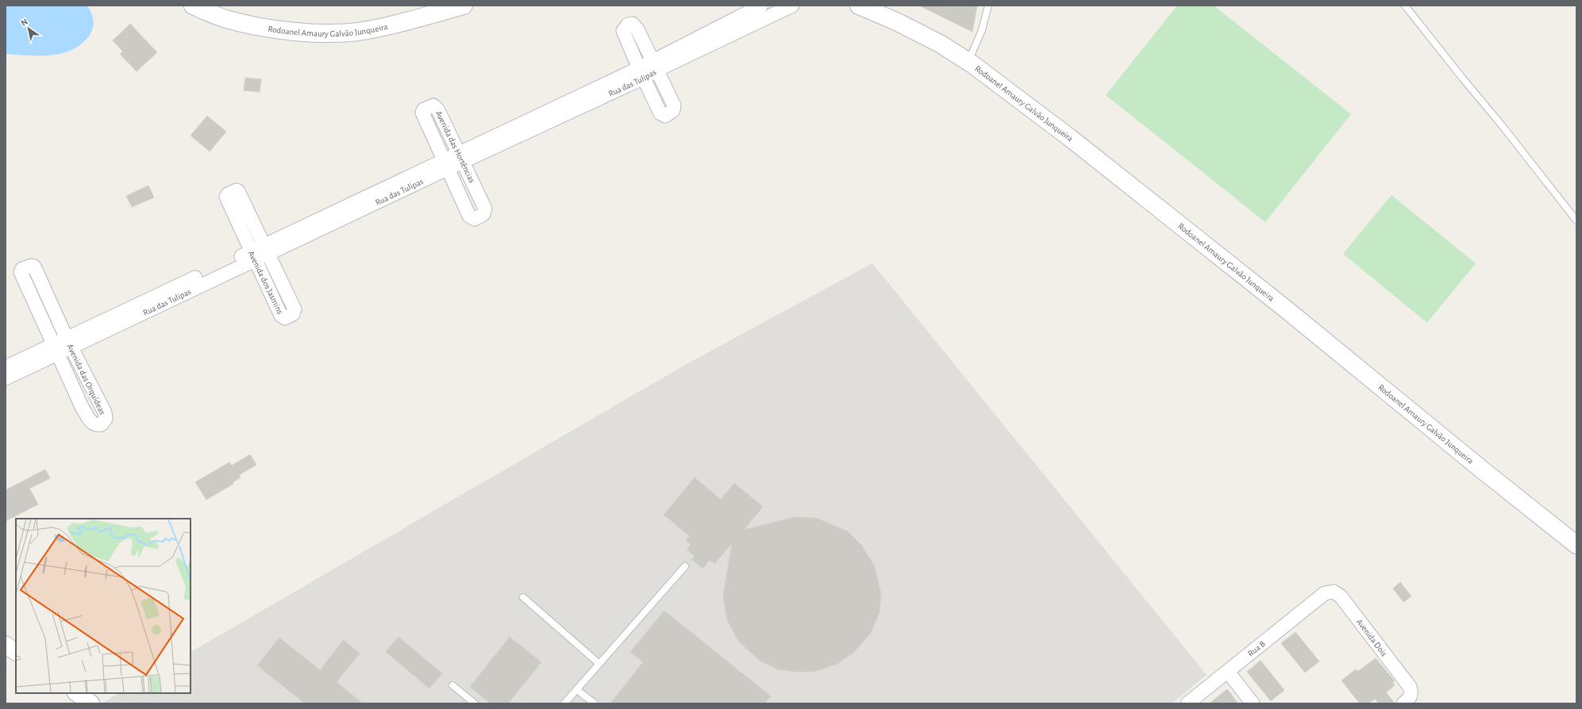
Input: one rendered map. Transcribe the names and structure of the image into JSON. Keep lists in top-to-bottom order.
{
  "streets": {
    "main road": ["Rodoanel Amaury Galvão Junqueira"],
    "street": [
      "Rua das Tulipas",
      "Avenida das Hortências",
      "Avenida dos Jasmins",
      "Avenida das Orquídeas",
      "Avenida Dois",
      "Rua B"
    ]
  },
  "crossings": [
    ["Rua das Tulipas", "Avenida das Hortências"],
    ["Rua das Tulipas", "Avenida dos Jasmins"],
    ["Rua das Tulipas", "Avenida das Orquídeas"],
    ["Avenida Dois", "Rua B"]
  ],
  "north": "top left"
}
